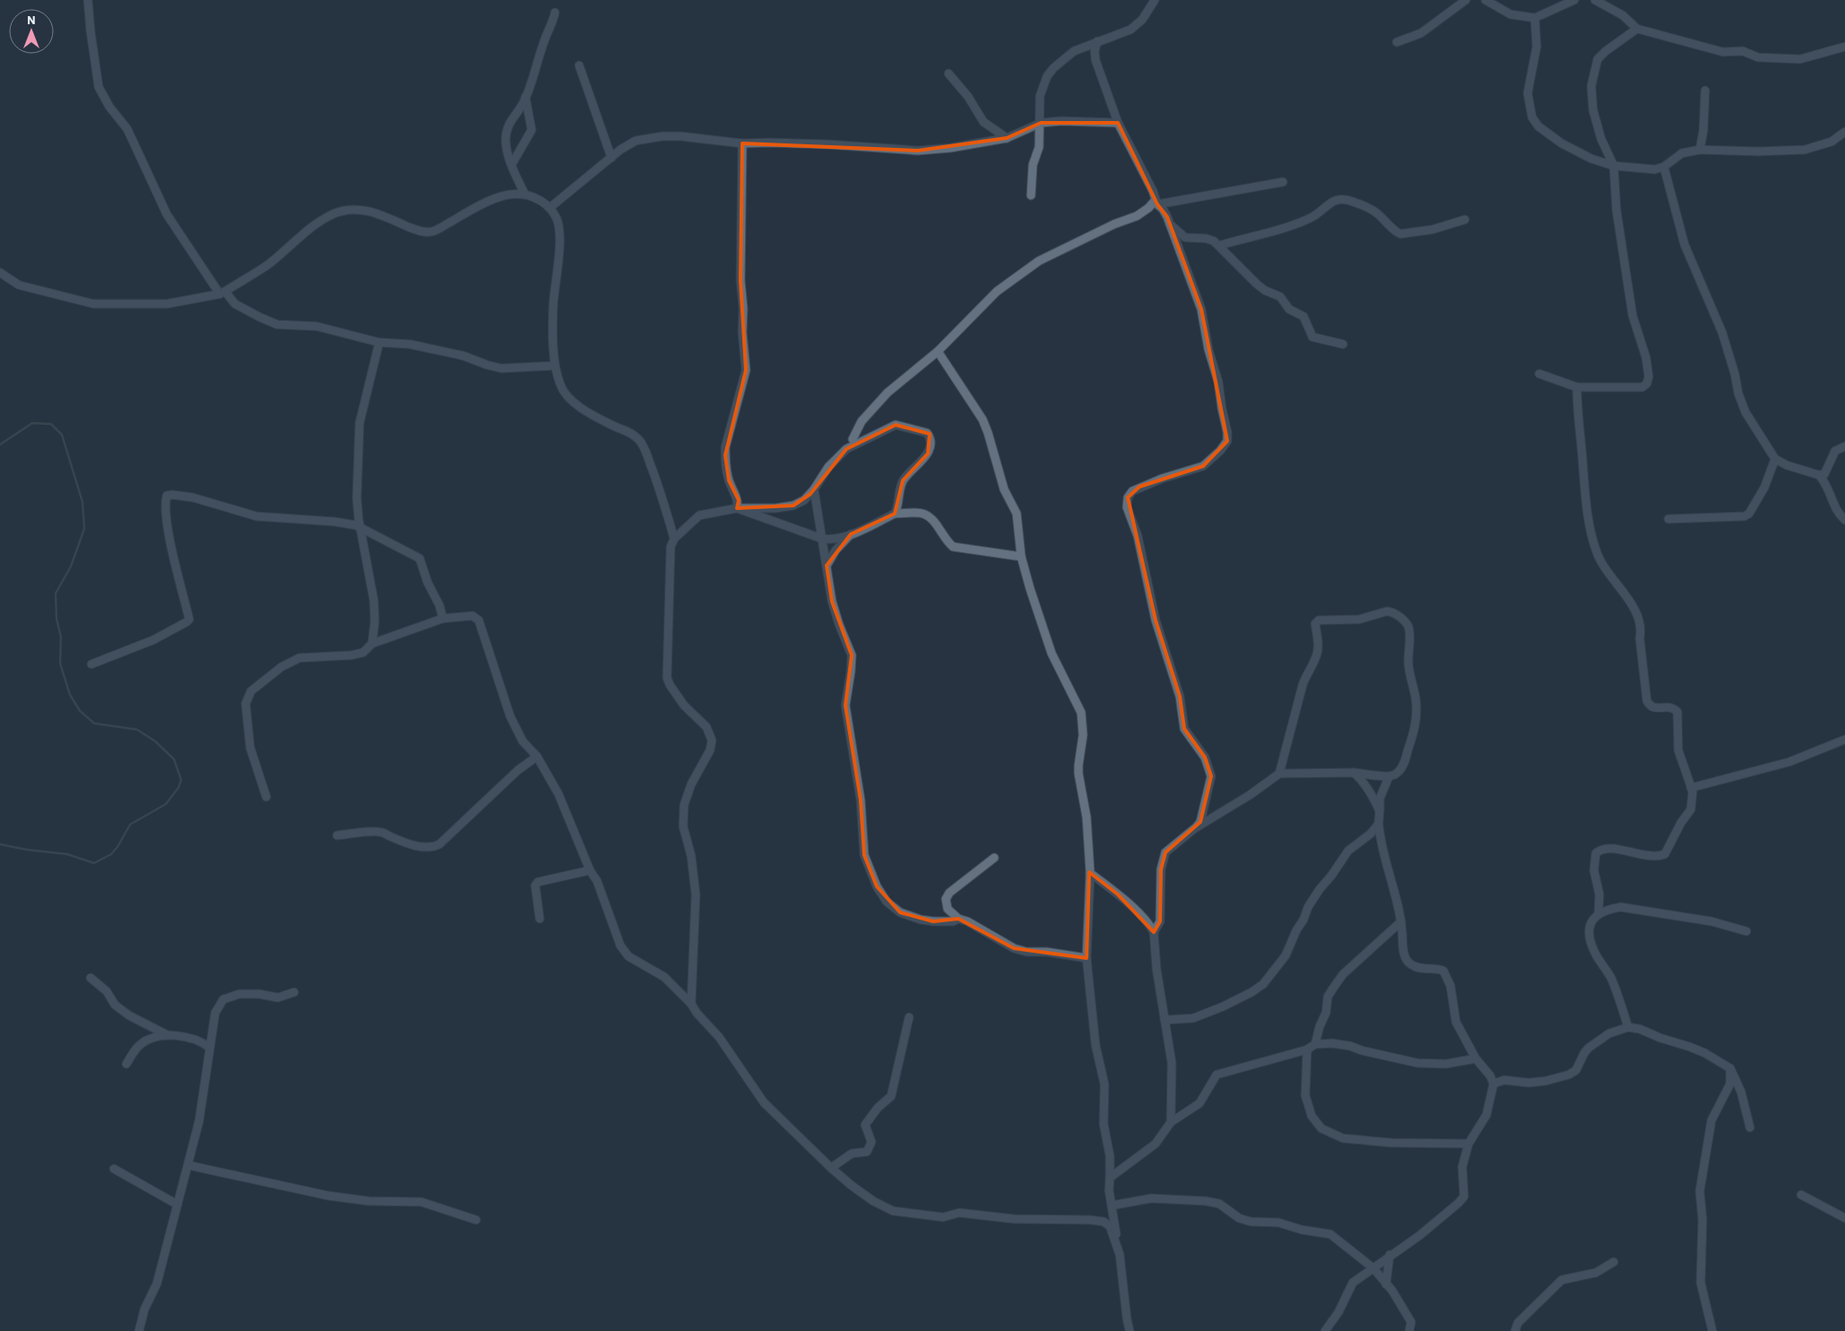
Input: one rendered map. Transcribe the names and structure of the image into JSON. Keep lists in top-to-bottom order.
{
  "north": "top"
}
